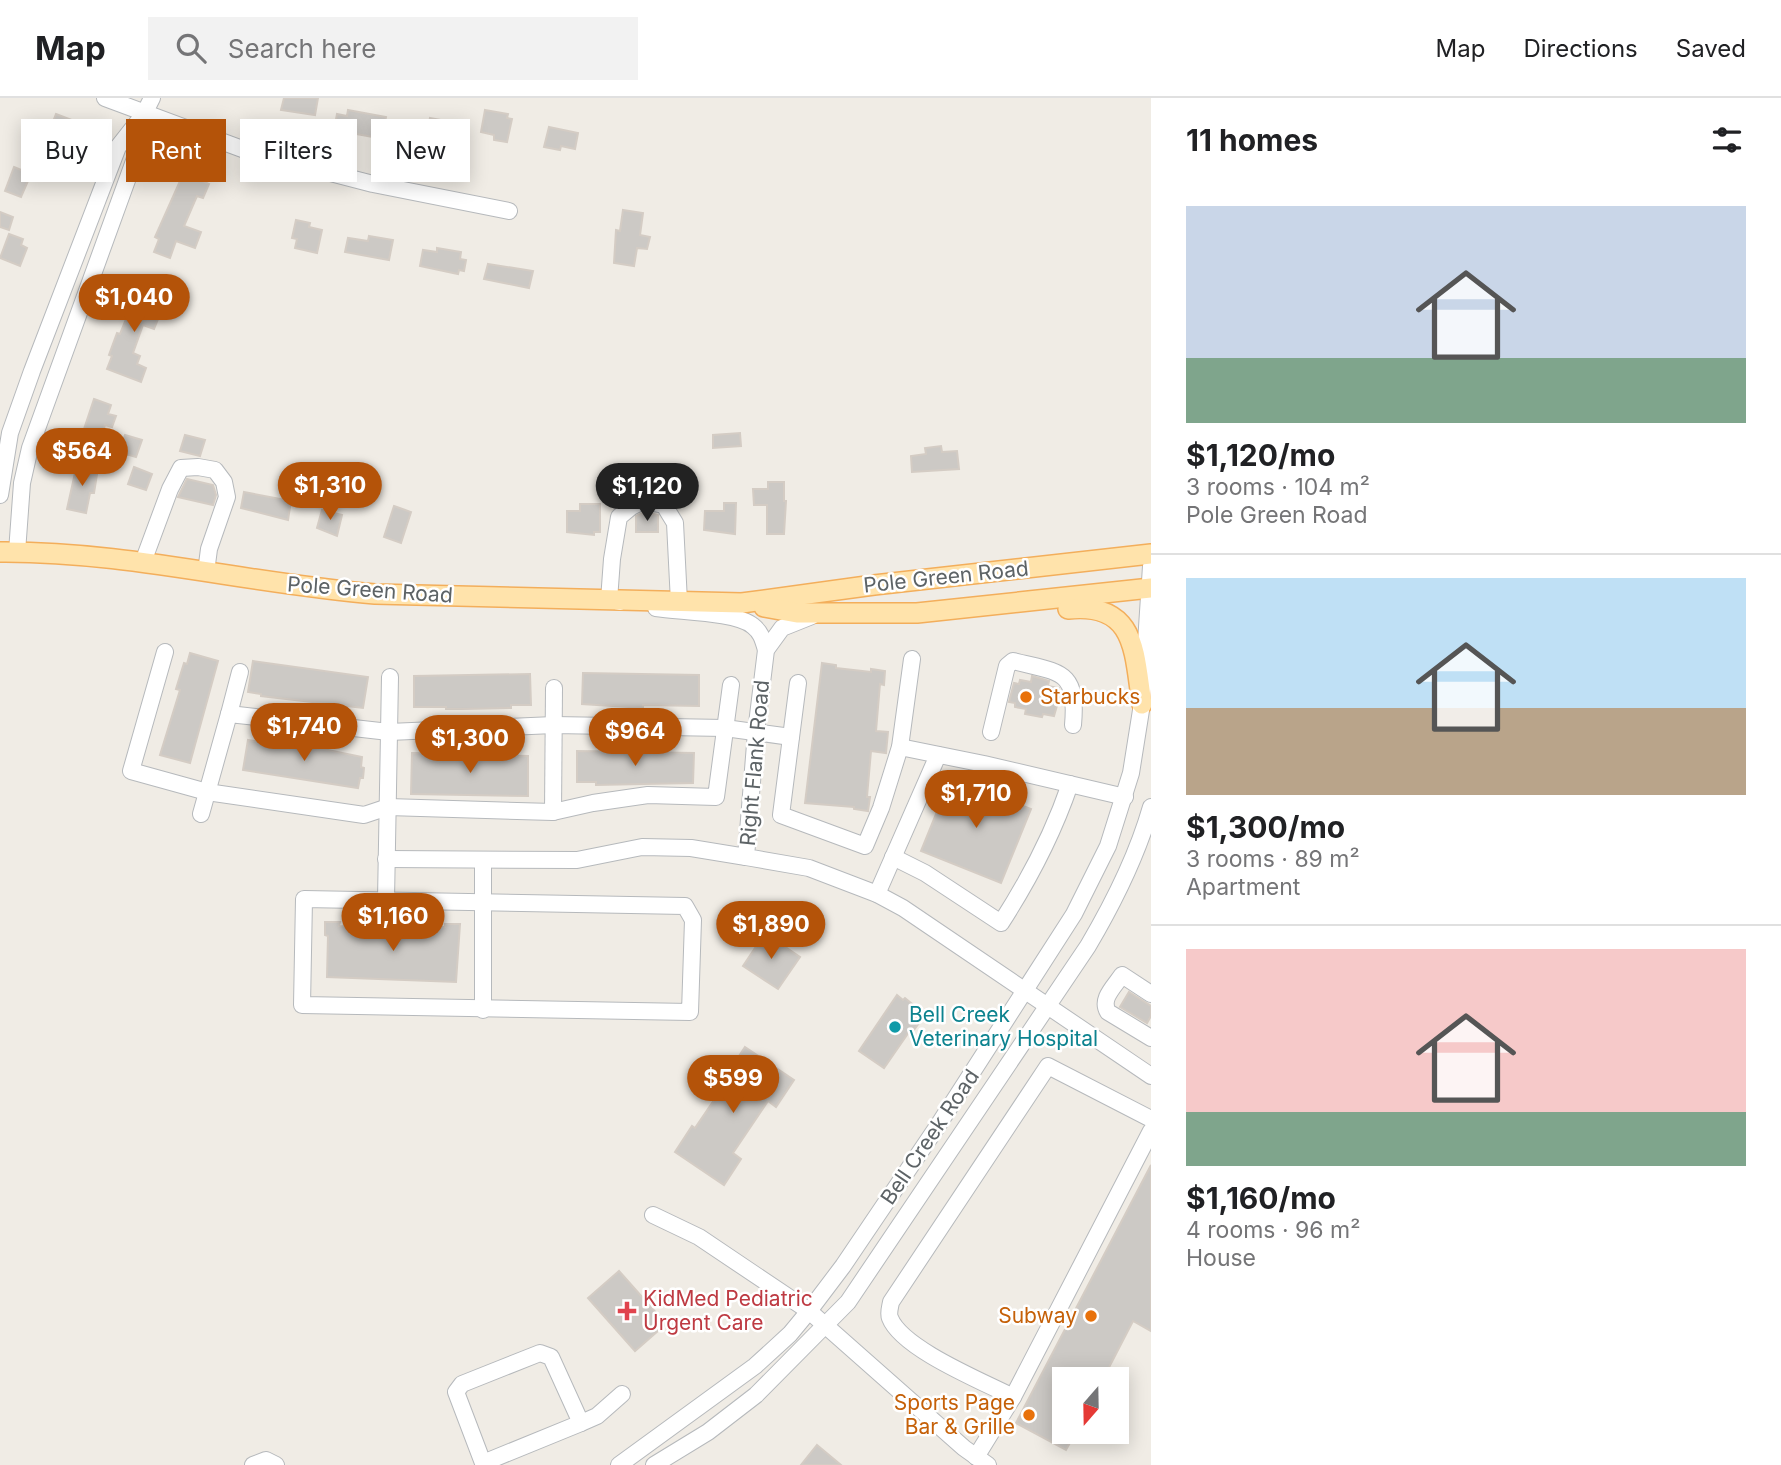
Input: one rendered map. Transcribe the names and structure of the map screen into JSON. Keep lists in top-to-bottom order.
{
  "streets": {
    "main road": ["Pole Green Road"],
    "street": ["Right Flank Road", "Bell Creek Road"]
  },
  "crossings": [
    ["Pole Green Road", "Bell Creek Road"],
    ["Right Flank Road", "Bell Creek Road"]
  ],
  "places": {
    "other": [
      "Starbucks",
      "Bell Creek Veterinary Hospital",
      "Subway",
      "Sports Page Bar & Grille"
    ],
    "health": ["KidMed Pediatric Urgent Care"]
  },
  "north": "bottom",
  "page": {
    "header": "Map",
    "search": "Search here",
    "nav": ["Map", "Directions", "Saved"],
    "heading": "11 homes",
    "chip": [
      "Buy",
      "Rent",
      "Filters",
      "New"
    ],
    "list": [
      {
        "name": "$1,120/mo",
        "note": "3 rooms · 104 m² · Pole Green Road"
      },
      {
        "name": "$1,300/mo",
        "note": "3 rooms · 89 m² · Apartment"
      },
      {
        "name": "$1,160/mo",
        "note": "4 rooms · 96 m² · House"
      }
    ],
    "price": [
      "$1,040",
      "$564",
      "$1,310",
      "$1,120",
      "$1,740",
      "$964",
      "$1,300",
      "$1,710",
      "$1,160",
      "$1,890",
      "$599"
    ]
  }
}
